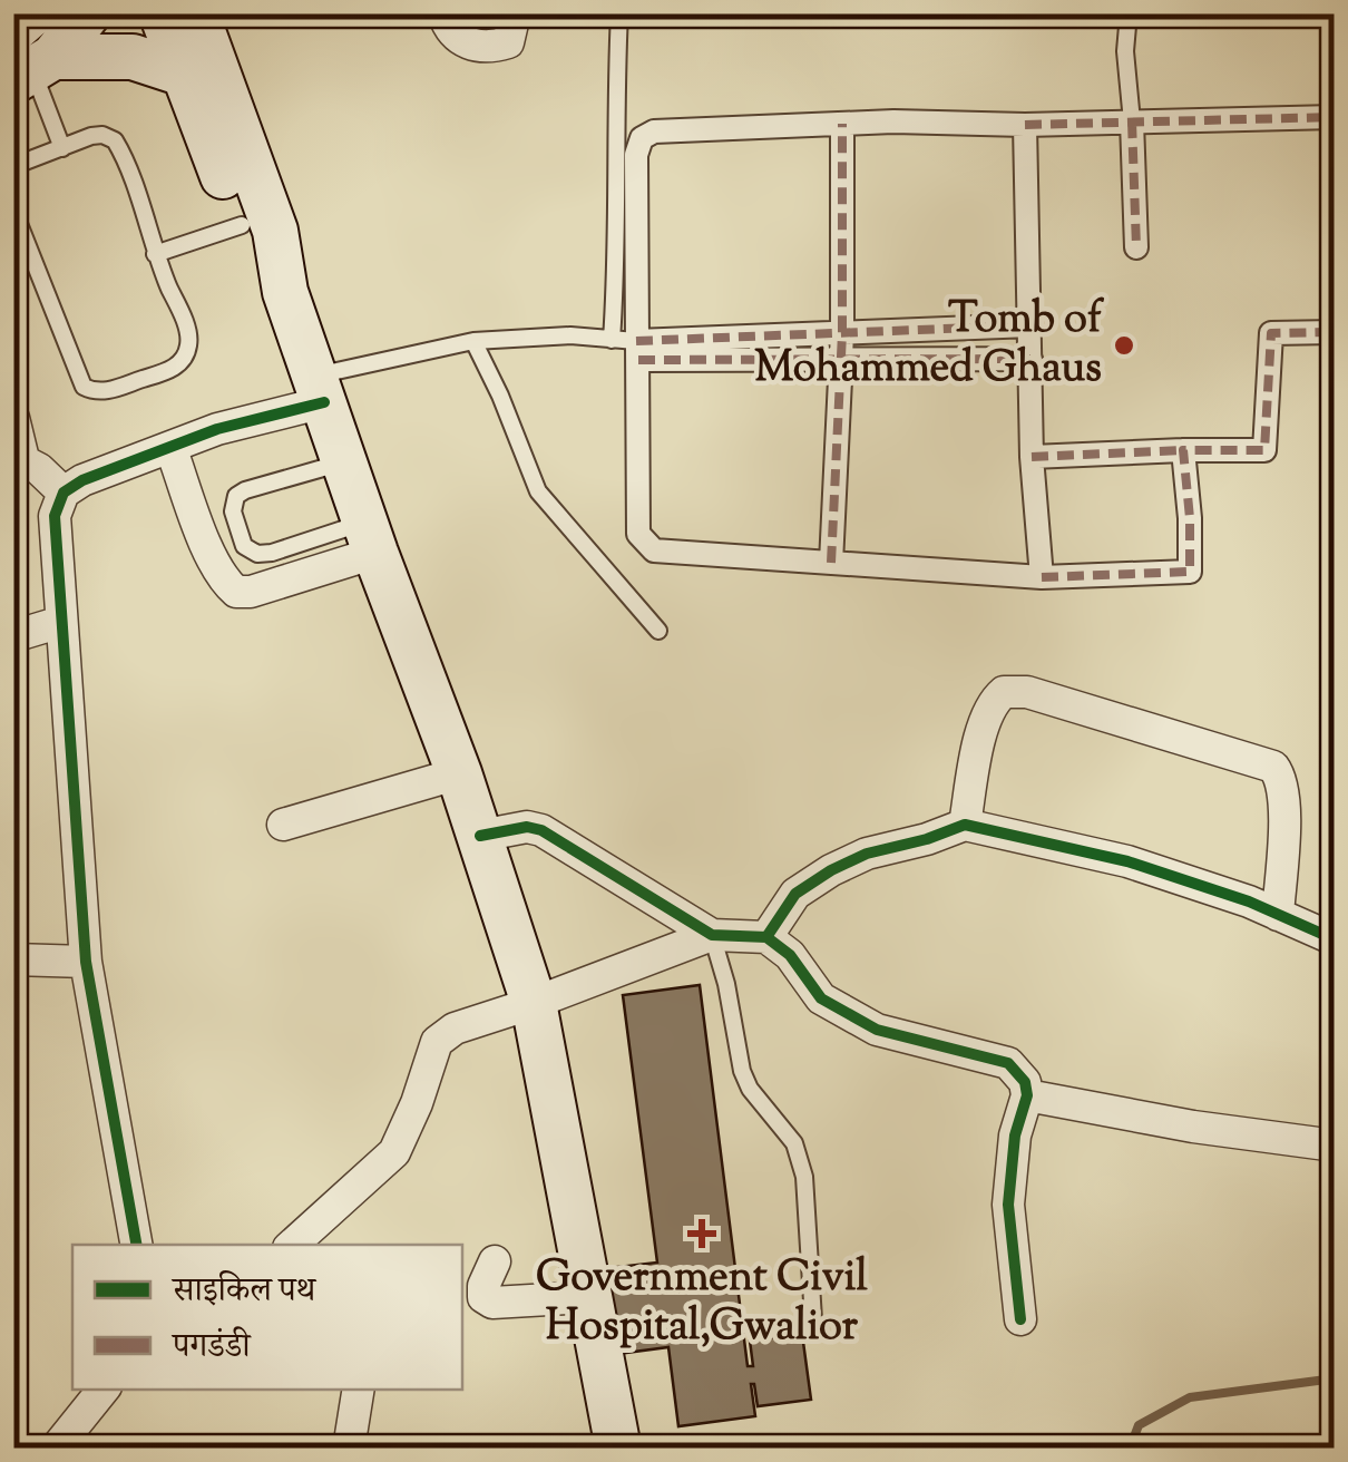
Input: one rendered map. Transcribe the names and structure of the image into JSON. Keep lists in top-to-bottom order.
{
  "places": {
    "other": ["Tomb of Mohammed Ghaus"],
    "health": ["Government Civil Hospital,Gwalior"]
  },
  "legend": ["साइकिल पथ", "पगडंडी"]
}
